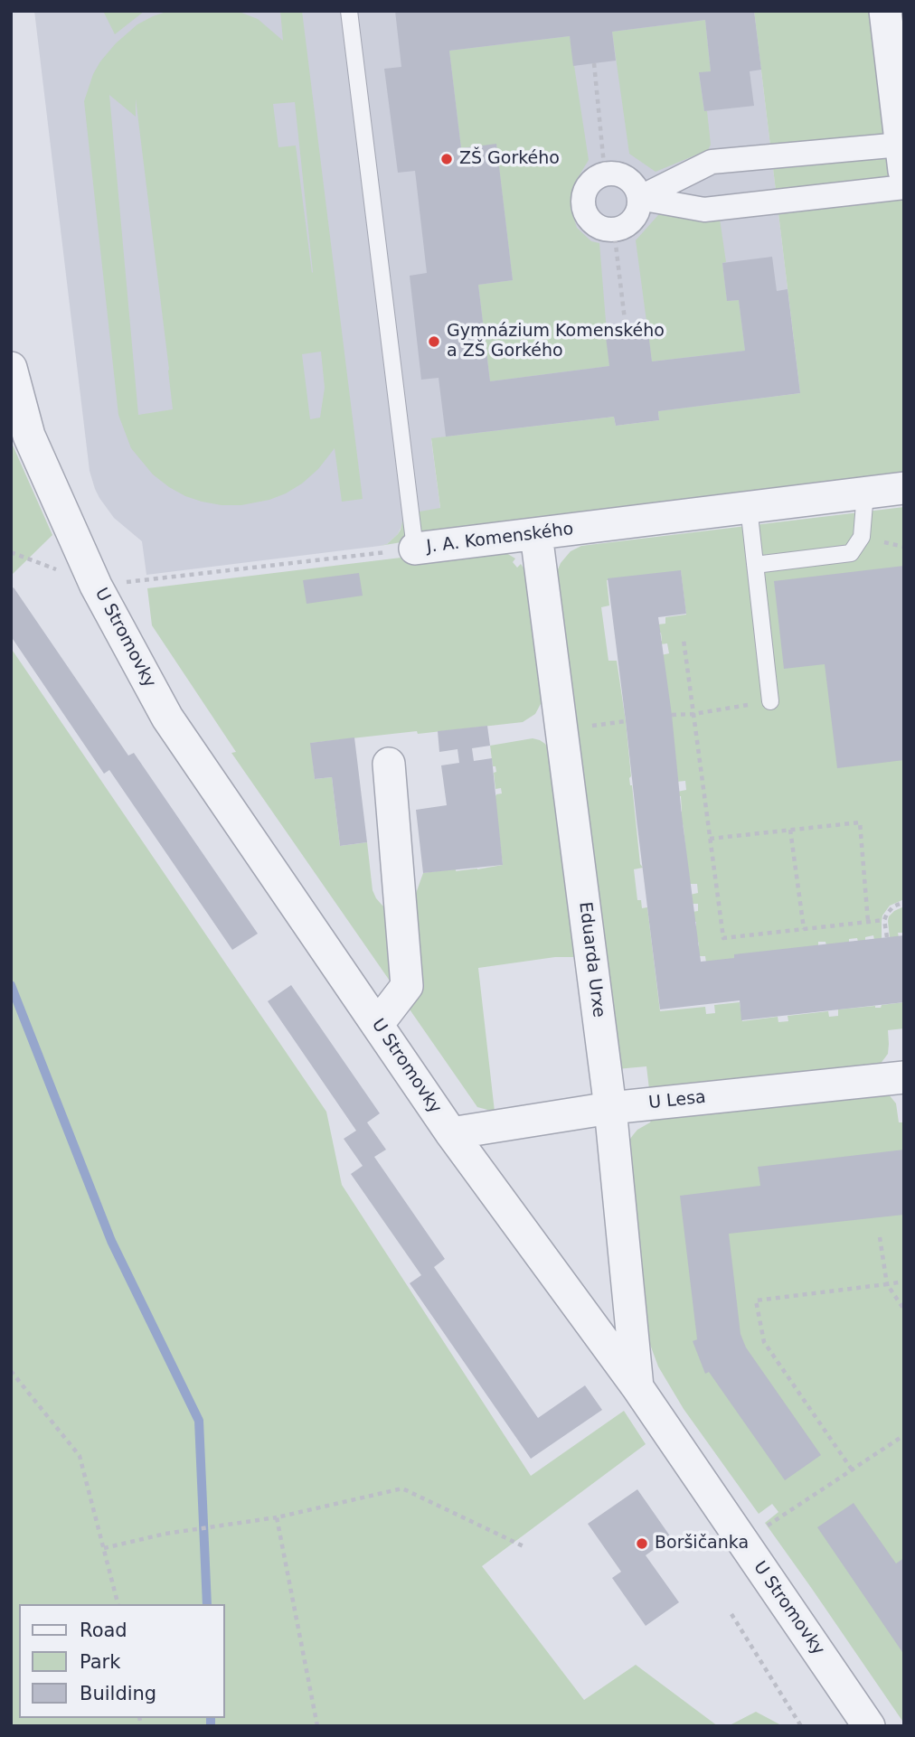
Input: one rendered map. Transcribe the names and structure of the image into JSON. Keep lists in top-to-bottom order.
{
  "streets": {
    "street": [
      "J. A. Komenského",
      "U Stromovky",
      "Eduarda Urxe",
      "U Lesa"
    ]
  },
  "crossings": [
    ["J. A. Komenského", "U Stromovky"],
    ["J. A. Komenského", "Eduarda Urxe"],
    ["U Stromovky", "Eduarda Urxe"],
    ["U Stromovky", "U Lesa"],
    ["Eduarda Urxe", "U Lesa"]
  ],
  "places": ["ZŠ Gorkého", "Gymnázium Komenského a ZŠ Gorkého", "Boršičanka"],
  "legend": ["Road", "Park", "Building"]
}
